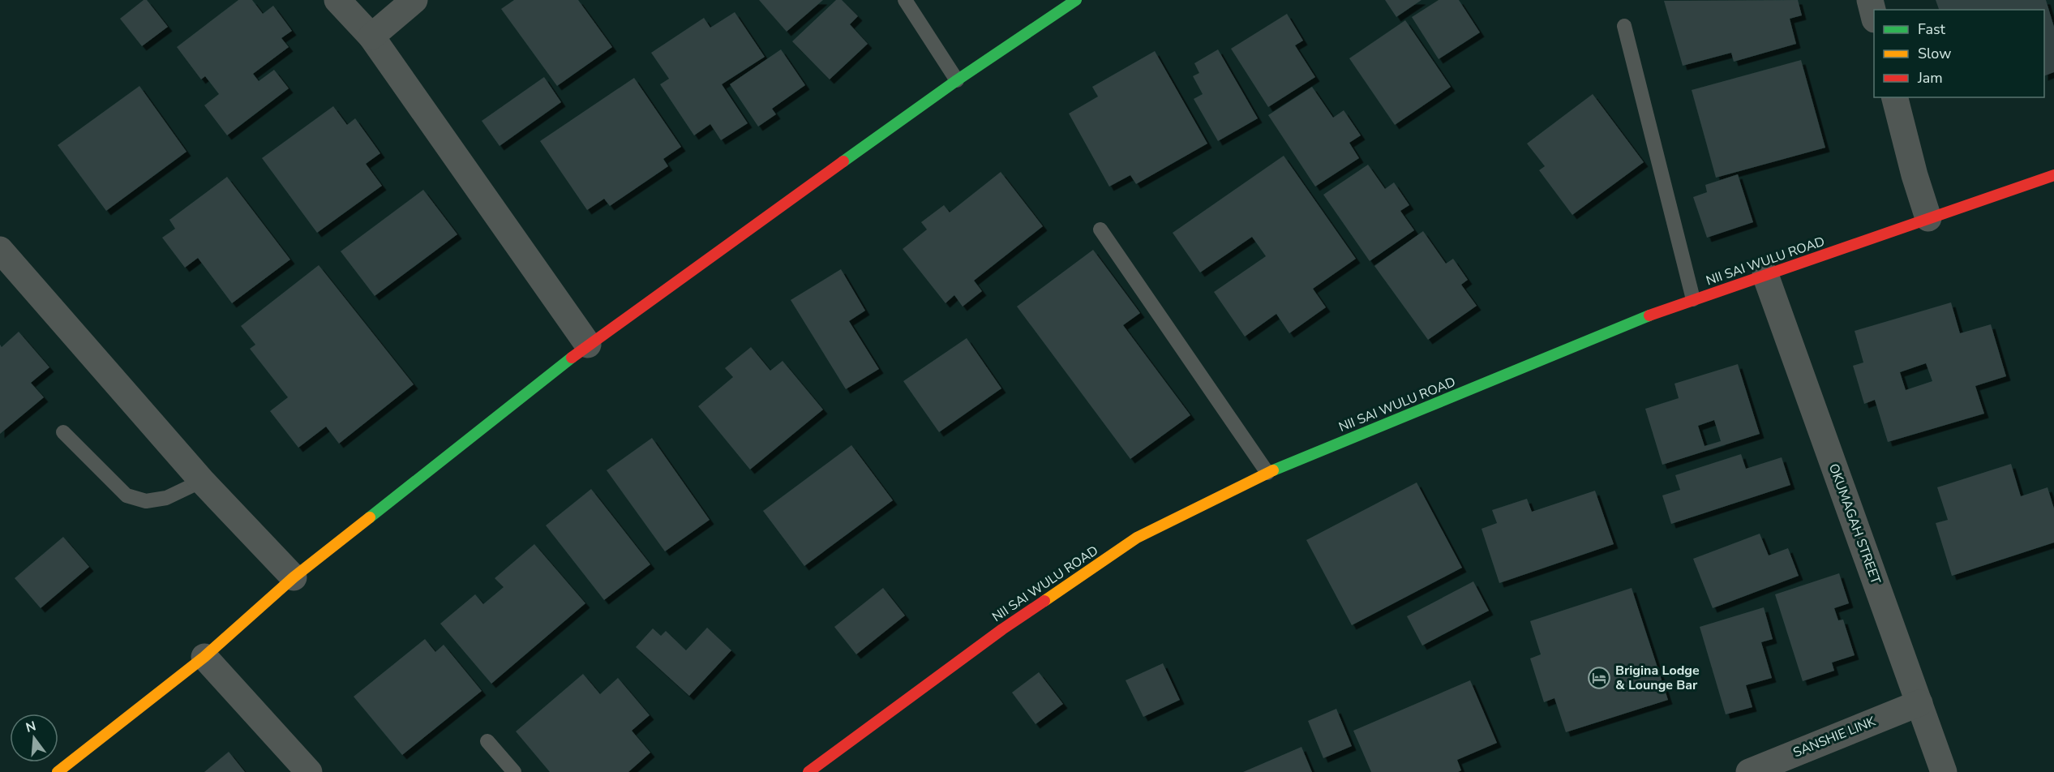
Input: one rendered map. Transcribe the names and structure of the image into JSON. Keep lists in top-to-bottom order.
{
  "streets": {
    "street": ["NII SAI WULU ROAD", "OKUMAGAH STREET", "SANSHIE LINK"]
  },
  "crossings": [
    ["NII SAI WULU ROAD", "OKUMAGAH STREET"],
    ["OKUMAGAH STREET", "SANSHIE LINK"]
  ],
  "places": {
    "hotel": ["Brigina Lodge & Lounge Bar"]
  },
  "legend": ["Fast", "Slow", "Jam"],
  "north": "top"
}
